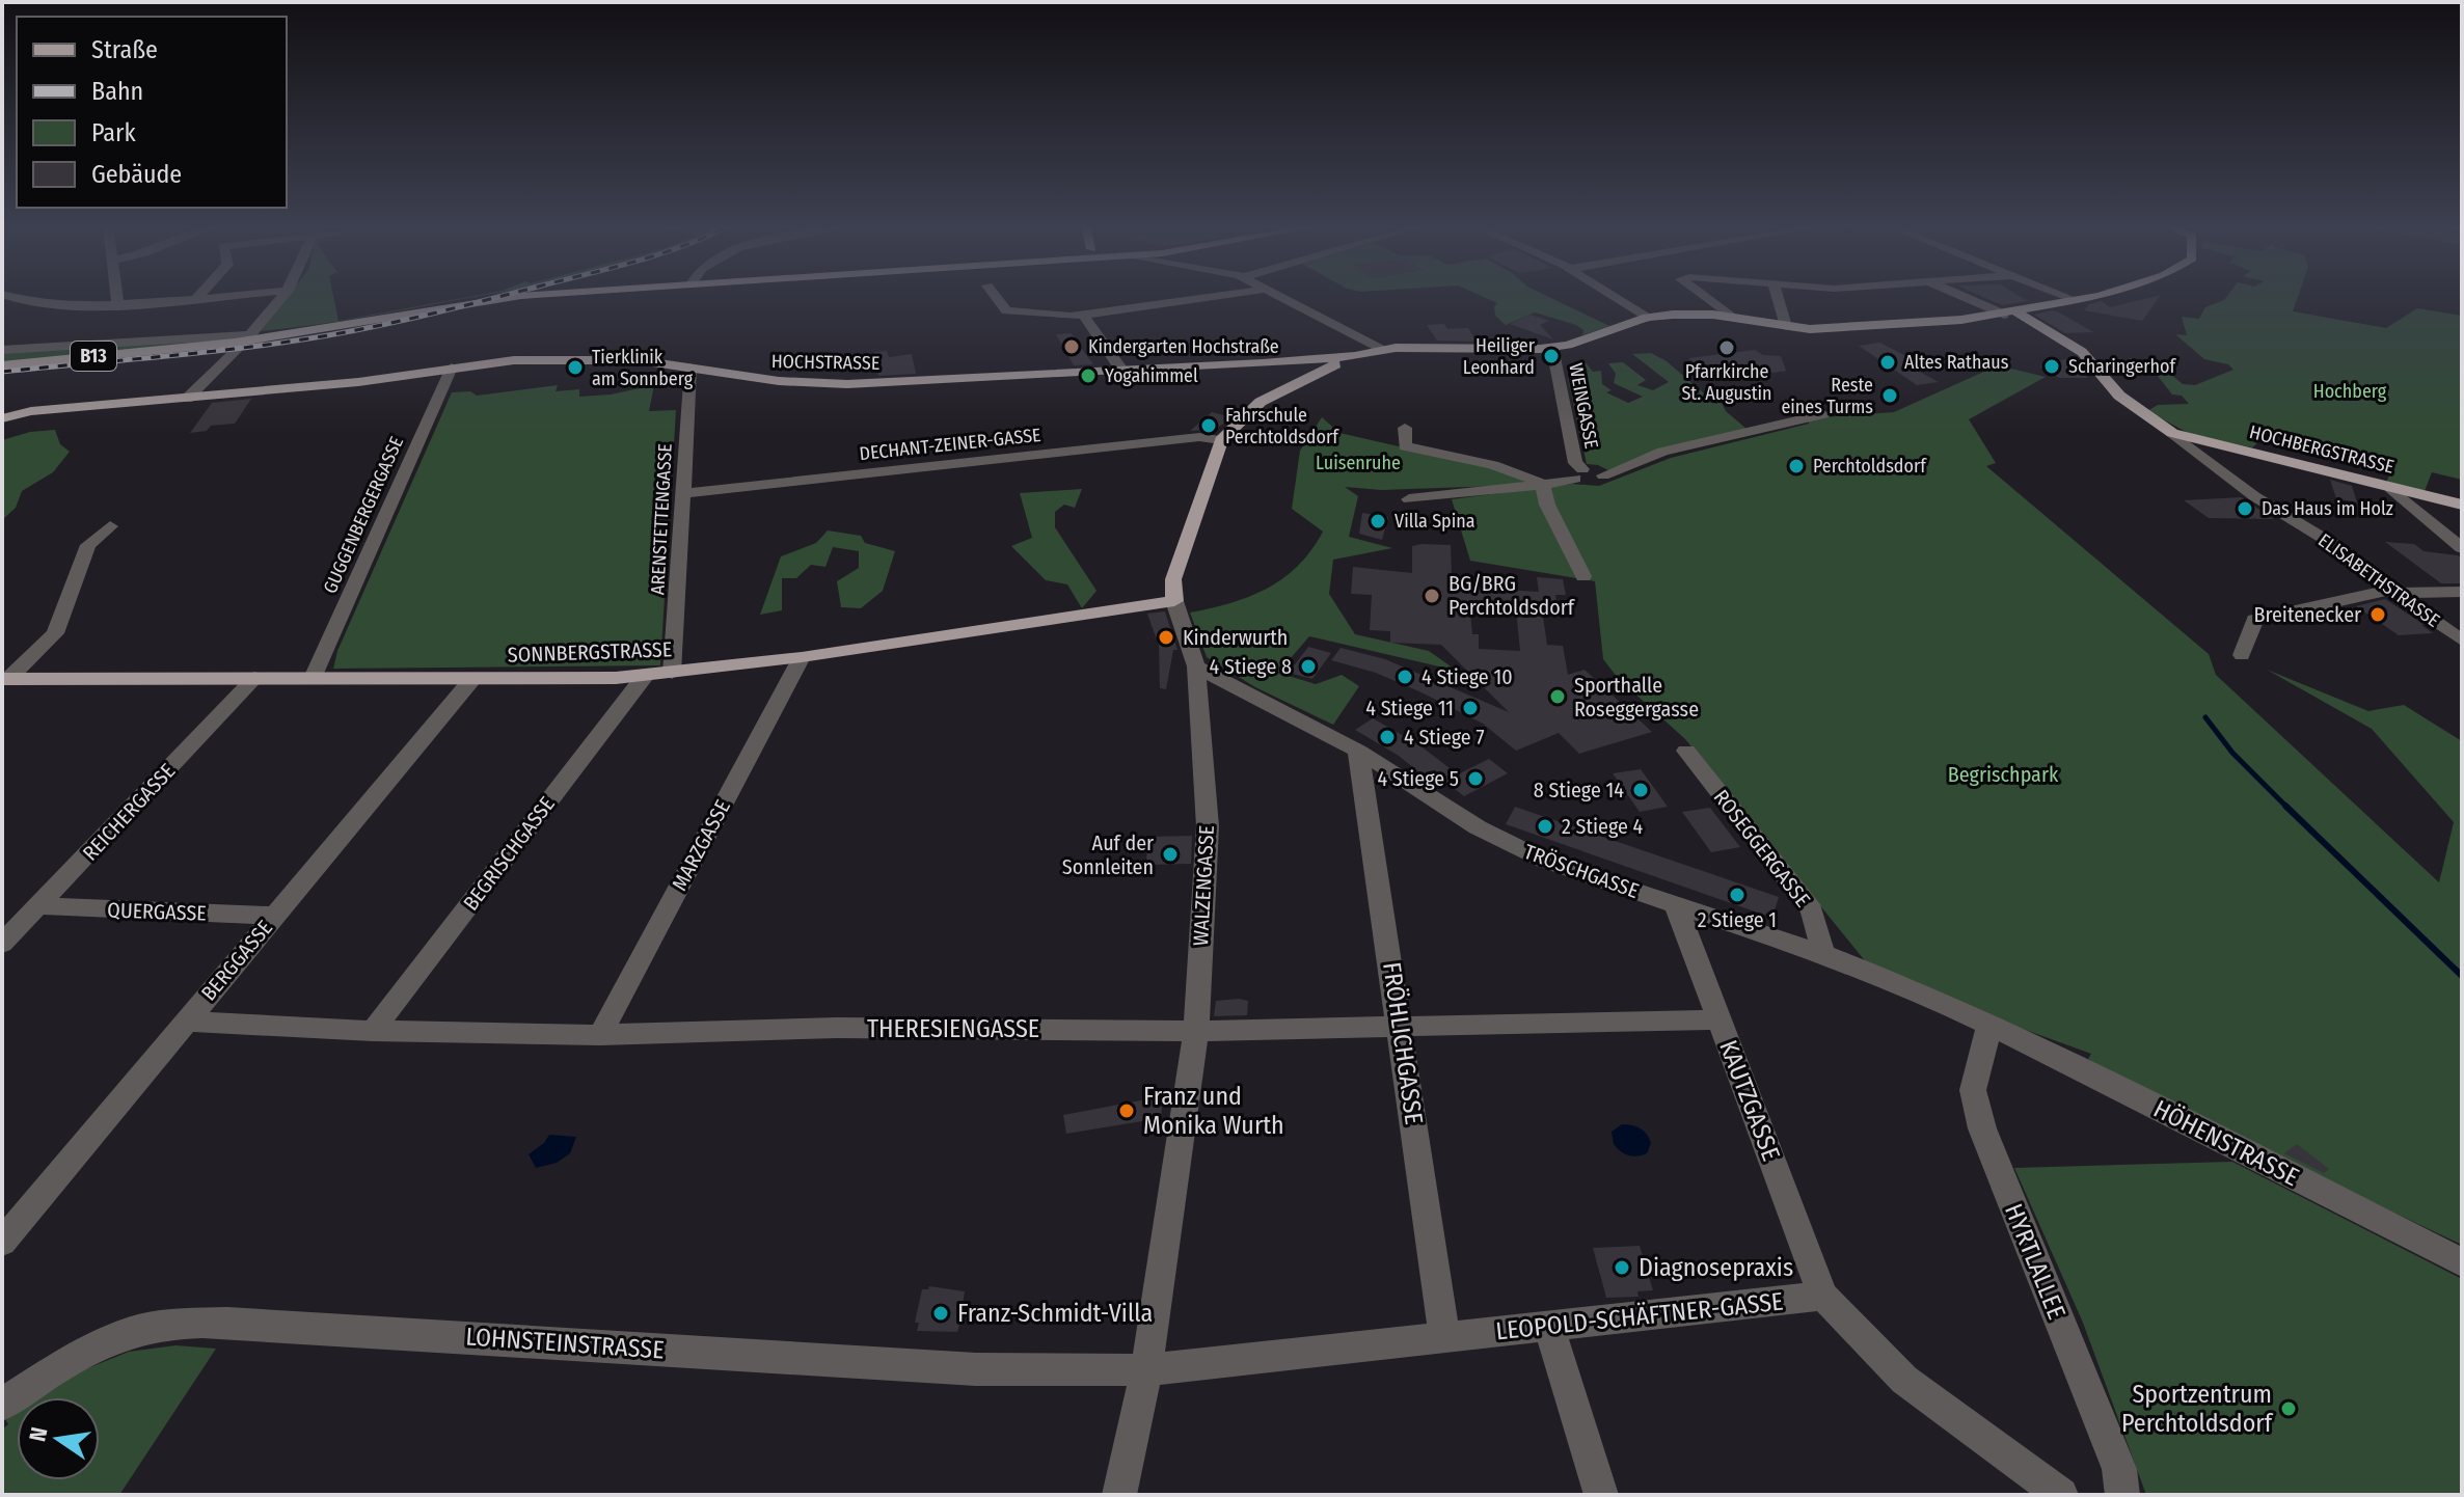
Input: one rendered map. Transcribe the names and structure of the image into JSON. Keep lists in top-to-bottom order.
{
  "streets": {
    "main road": [
      "B13",
      "HOCHSTRASSE",
      "HOCHBERGSTRASSE",
      "ELISABETHSTRASSE",
      "SONNBERGSTRASSE",
      "WALZENGASSE"
    ],
    "street": [
      "WEINGASSE",
      "DECHANT-ZEINER-GASSE",
      "GUGGENBERGERGASSE",
      "ARENSTETTENGASSE",
      "REICHERGASSE",
      "MARZGASSE",
      "ROSEGGERGASSE",
      "BEGRISCHGASSE",
      "TRÖSCHGASSE",
      "QUERGASSE",
      "BERGGASSE",
      "THERESIENGASSE",
      "FRÖHLICHGASSE",
      "KAUTZGASSE",
      "HÖHENSTRASSE",
      "HYRTLALLEE",
      "LEOPOLD-SCHÄFTNER-GASSE",
      "LOHNSTEINSTRASSE"
    ]
  },
  "crossings": [
    ["HOCHSTRASSE", "WEINGASSE"],
    ["HOCHSTRASSE", "GUGGENBERGERGASSE"],
    ["HOCHSTRASSE", "ARENSTETTENGASSE"],
    ["HOCHSTRASSE", "ELISABETHSTRASSE"],
    ["HOCHSTRASSE", "WALZENGASSE"],
    ["DECHANT-ZEINER-GASSE", "ARENSTETTENGASSE"],
    ["DECHANT-ZEINER-GASSE", "WALZENGASSE"],
    ["HOCHBERGSTRASSE", "ELISABETHSTRASSE"],
    ["GUGGENBERGERGASSE", "SONNBERGSTRASSE"],
    ["ARENSTETTENGASSE", "SONNBERGSTRASSE"],
    ["SONNBERGSTRASSE", "REICHERGASSE"],
    ["SONNBERGSTRASSE", "MARZGASSE"],
    ["SONNBERGSTRASSE", "BEGRISCHGASSE"],
    ["SONNBERGSTRASSE", "WALZENGASSE"],
    ["SONNBERGSTRASSE", "BERGGASSE"],
    ["REICHERGASSE", "QUERGASSE"],
    ["MARZGASSE", "THERESIENGASSE"],
    ["ROSEGGERGASSE", "TRÖSCHGASSE"],
    ["BEGRISCHGASSE", "THERESIENGASSE"],
    ["TRÖSCHGASSE", "WALZENGASSE"],
    ["TRÖSCHGASSE", "FRÖHLICHGASSE"],
    ["TRÖSCHGASSE", "KAUTZGASSE"],
    ["TRÖSCHGASSE", "HÖHENSTRASSE"],
    ["TRÖSCHGASSE", "HYRTLALLEE"],
    ["WALZENGASSE", "THERESIENGASSE"],
    ["WALZENGASSE", "LEOPOLD-SCHÄFTNER-GASSE"],
    ["WALZENGASSE", "LOHNSTEINSTRASSE"],
    ["QUERGASSE", "BERGGASSE"],
    ["BERGGASSE", "THERESIENGASSE"],
    ["THERESIENGASSE", "FRÖHLICHGASSE"],
    ["THERESIENGASSE", "KAUTZGASSE"],
    ["FRÖHLICHGASSE", "LEOPOLD-SCHÄFTNER-GASSE"],
    ["KAUTZGASSE", "LEOPOLD-SCHÄFTNER-GASSE"],
    ["HÖHENSTRASSE", "HYRTLALLEE"],
    ["LEOPOLD-SCHÄFTNER-GASSE", "LOHNSTEINSTRASSE"]
  ],
  "parks": ["Hochberg", "Luisenruhe", "Begrischpark"],
  "places": [
    "Kindergarten Hochstraße",
    "Pfarrkirche St. Augustin",
    "Heiliger Leonhard",
    "Altes Rathaus",
    "Scharingerhof",
    "Tierklinik am Sonnberg",
    "Yogahimmel",
    "Reste eines Turms",
    "Fahrschule Perchtoldsdorf",
    "Perchtoldsdorf",
    "Das Haus im Holz",
    "Villa Spina",
    "BG/BRG Perchtoldsdorf",
    "Breitenecker",
    "Kinderwurth",
    "4 Stiege 8",
    "4 Stiege 10",
    "Sporthalle Roseggergasse",
    "4 Stiege 11",
    "4 Stiege 7",
    "4 Stiege 5",
    "8 Stiege 14",
    "2 Stiege 4",
    "Auf der Sonnleiten",
    "2 Stiege 1",
    "Franz und Monika Wurth",
    "Diagnosepraxis",
    "Franz-Schmidt-Villa",
    "Sportzentrum Perchtoldsdorf"
  ],
  "legend": [
    "Straße",
    "Bahn",
    "Park",
    "Gebäude"
  ],
  "north": "left"
}
